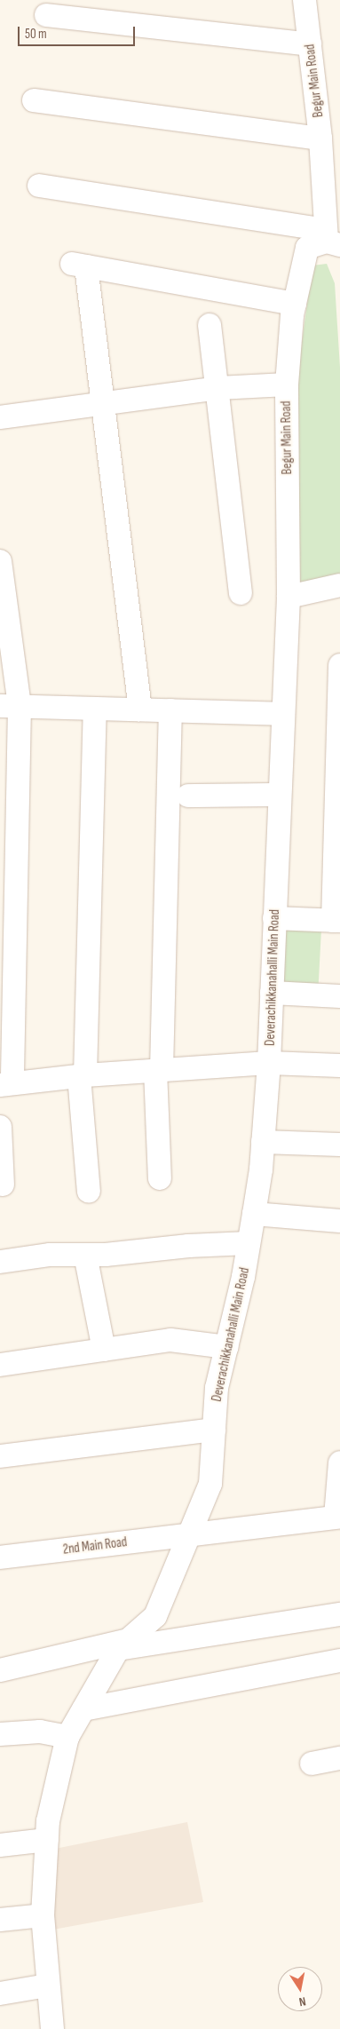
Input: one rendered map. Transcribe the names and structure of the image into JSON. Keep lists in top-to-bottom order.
{
  "streets": {
    "street": ["Begur Main Road", "Deverachikkanahalli Main Road", "2nd Main Road"]
  },
  "crossings": [
    ["Begur Main Road", "Deverachikkanahalli Main Road"],
    ["Deverachikkanahalli Main Road", "2nd Main Road"]
  ],
  "scale_bar": "50 m",
  "north": "bottom"
}
